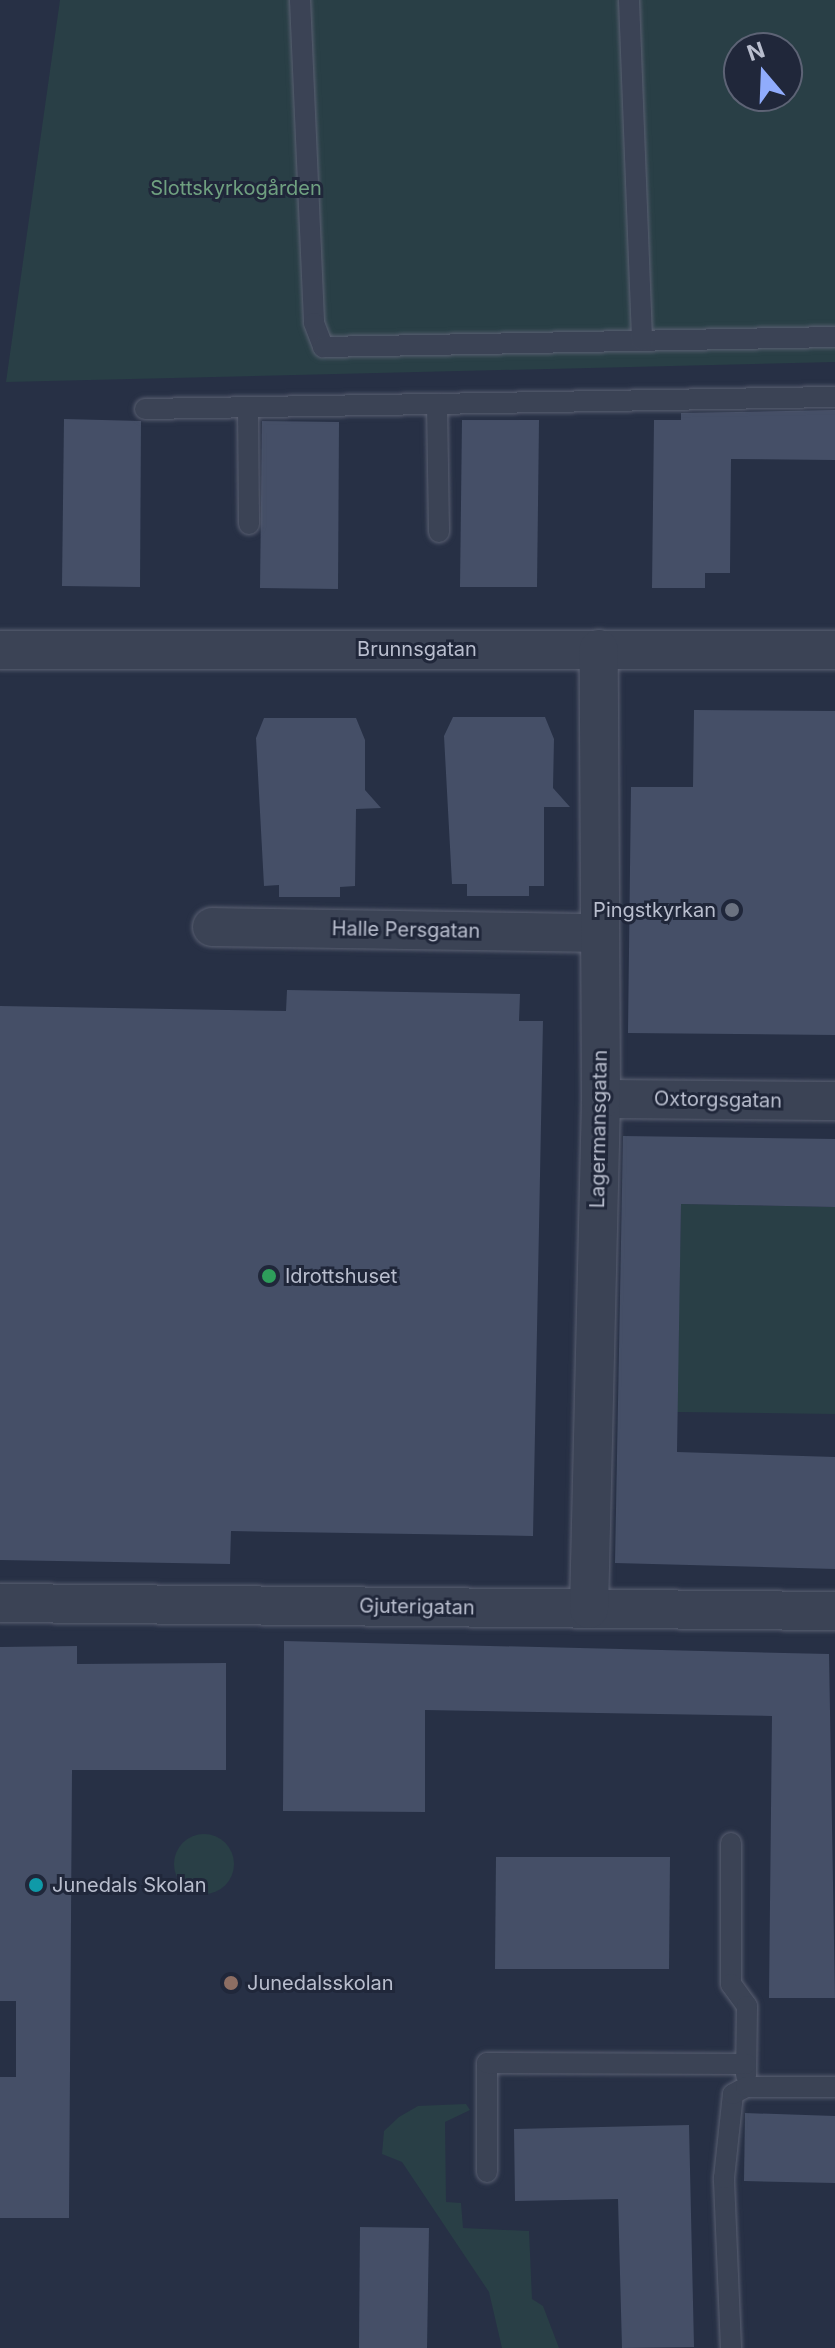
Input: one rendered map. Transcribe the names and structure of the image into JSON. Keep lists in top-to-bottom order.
{
  "streets": {
    "street": [
      "Brunnsgatan",
      "Halle Persgatan",
      "Oxtorgsgatan",
      "Lagermansgatan",
      "Gjuterigatan"
    ]
  },
  "crossings": [
    ["Brunnsgatan", "Lagermansgatan"],
    ["Halle Persgatan", "Lagermansgatan"],
    ["Oxtorgsgatan", "Lagermansgatan"],
    ["Lagermansgatan", "Gjuterigatan"]
  ],
  "parks": ["Slottskyrkogården"],
  "places": [
    "Pingstkyrkan",
    "Idrottshuset",
    "Junedals Skolan",
    "Junedalsskolan"
  ],
  "north": "top"
}
